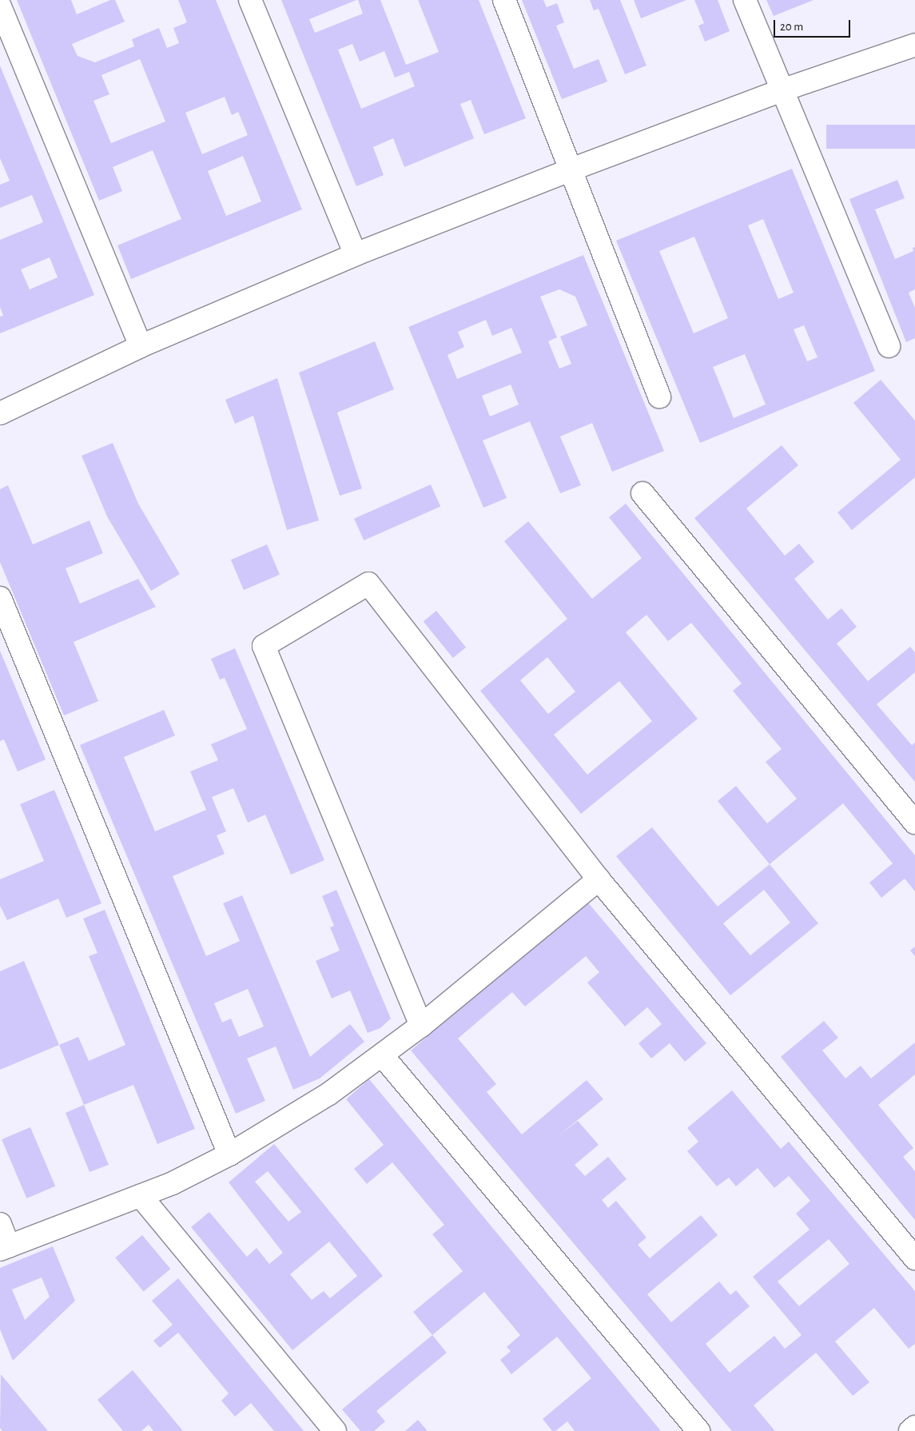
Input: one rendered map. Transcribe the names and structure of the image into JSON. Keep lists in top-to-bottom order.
{
  "scale_bar": "20 m"
}
